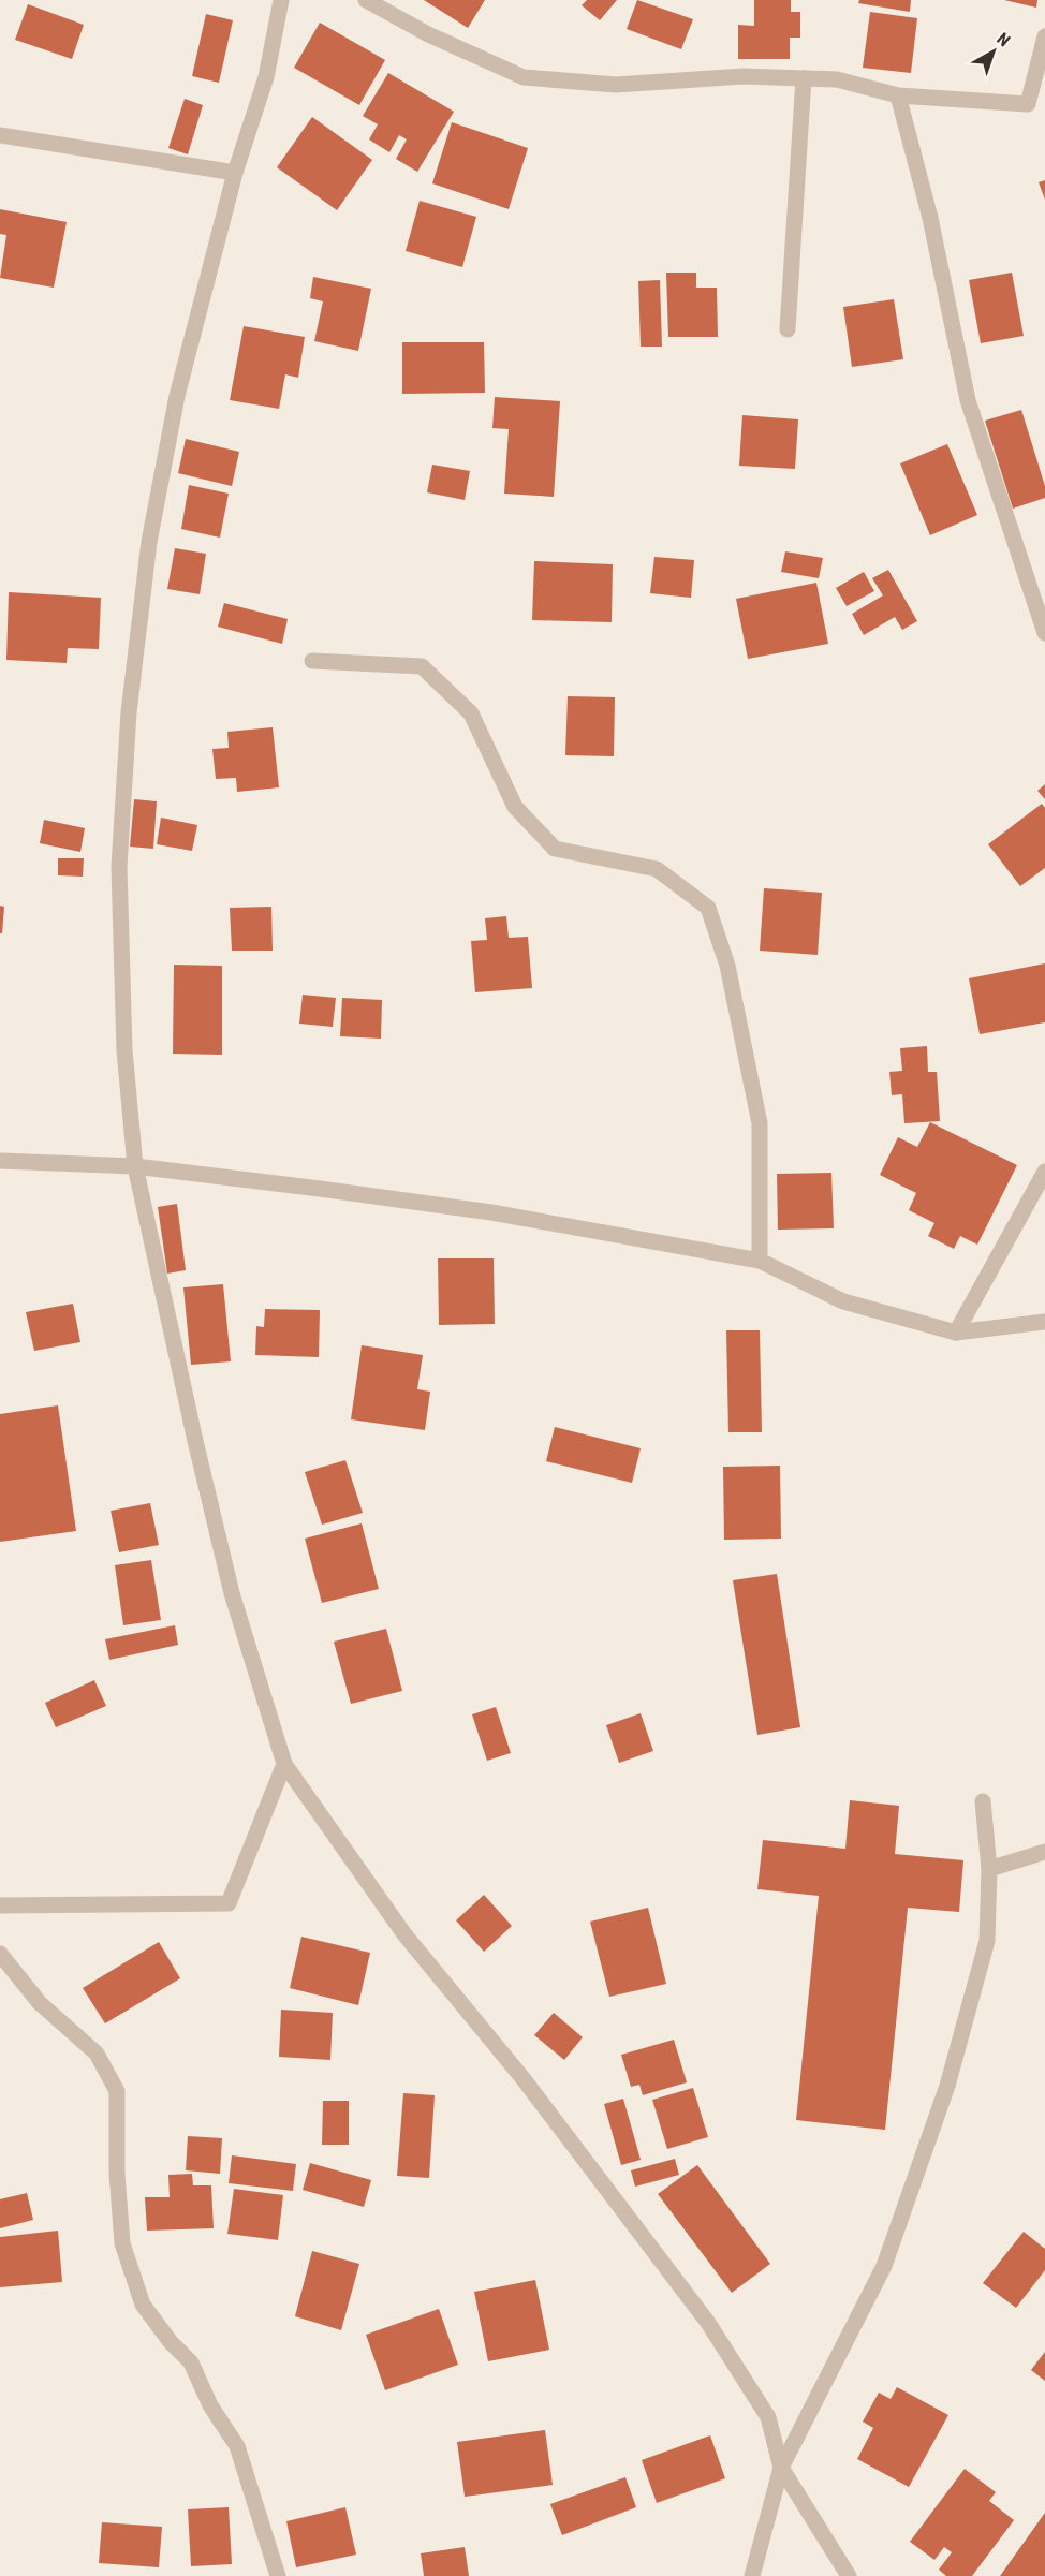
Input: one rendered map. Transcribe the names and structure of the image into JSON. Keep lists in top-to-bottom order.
{
  "north": "top right"
}
